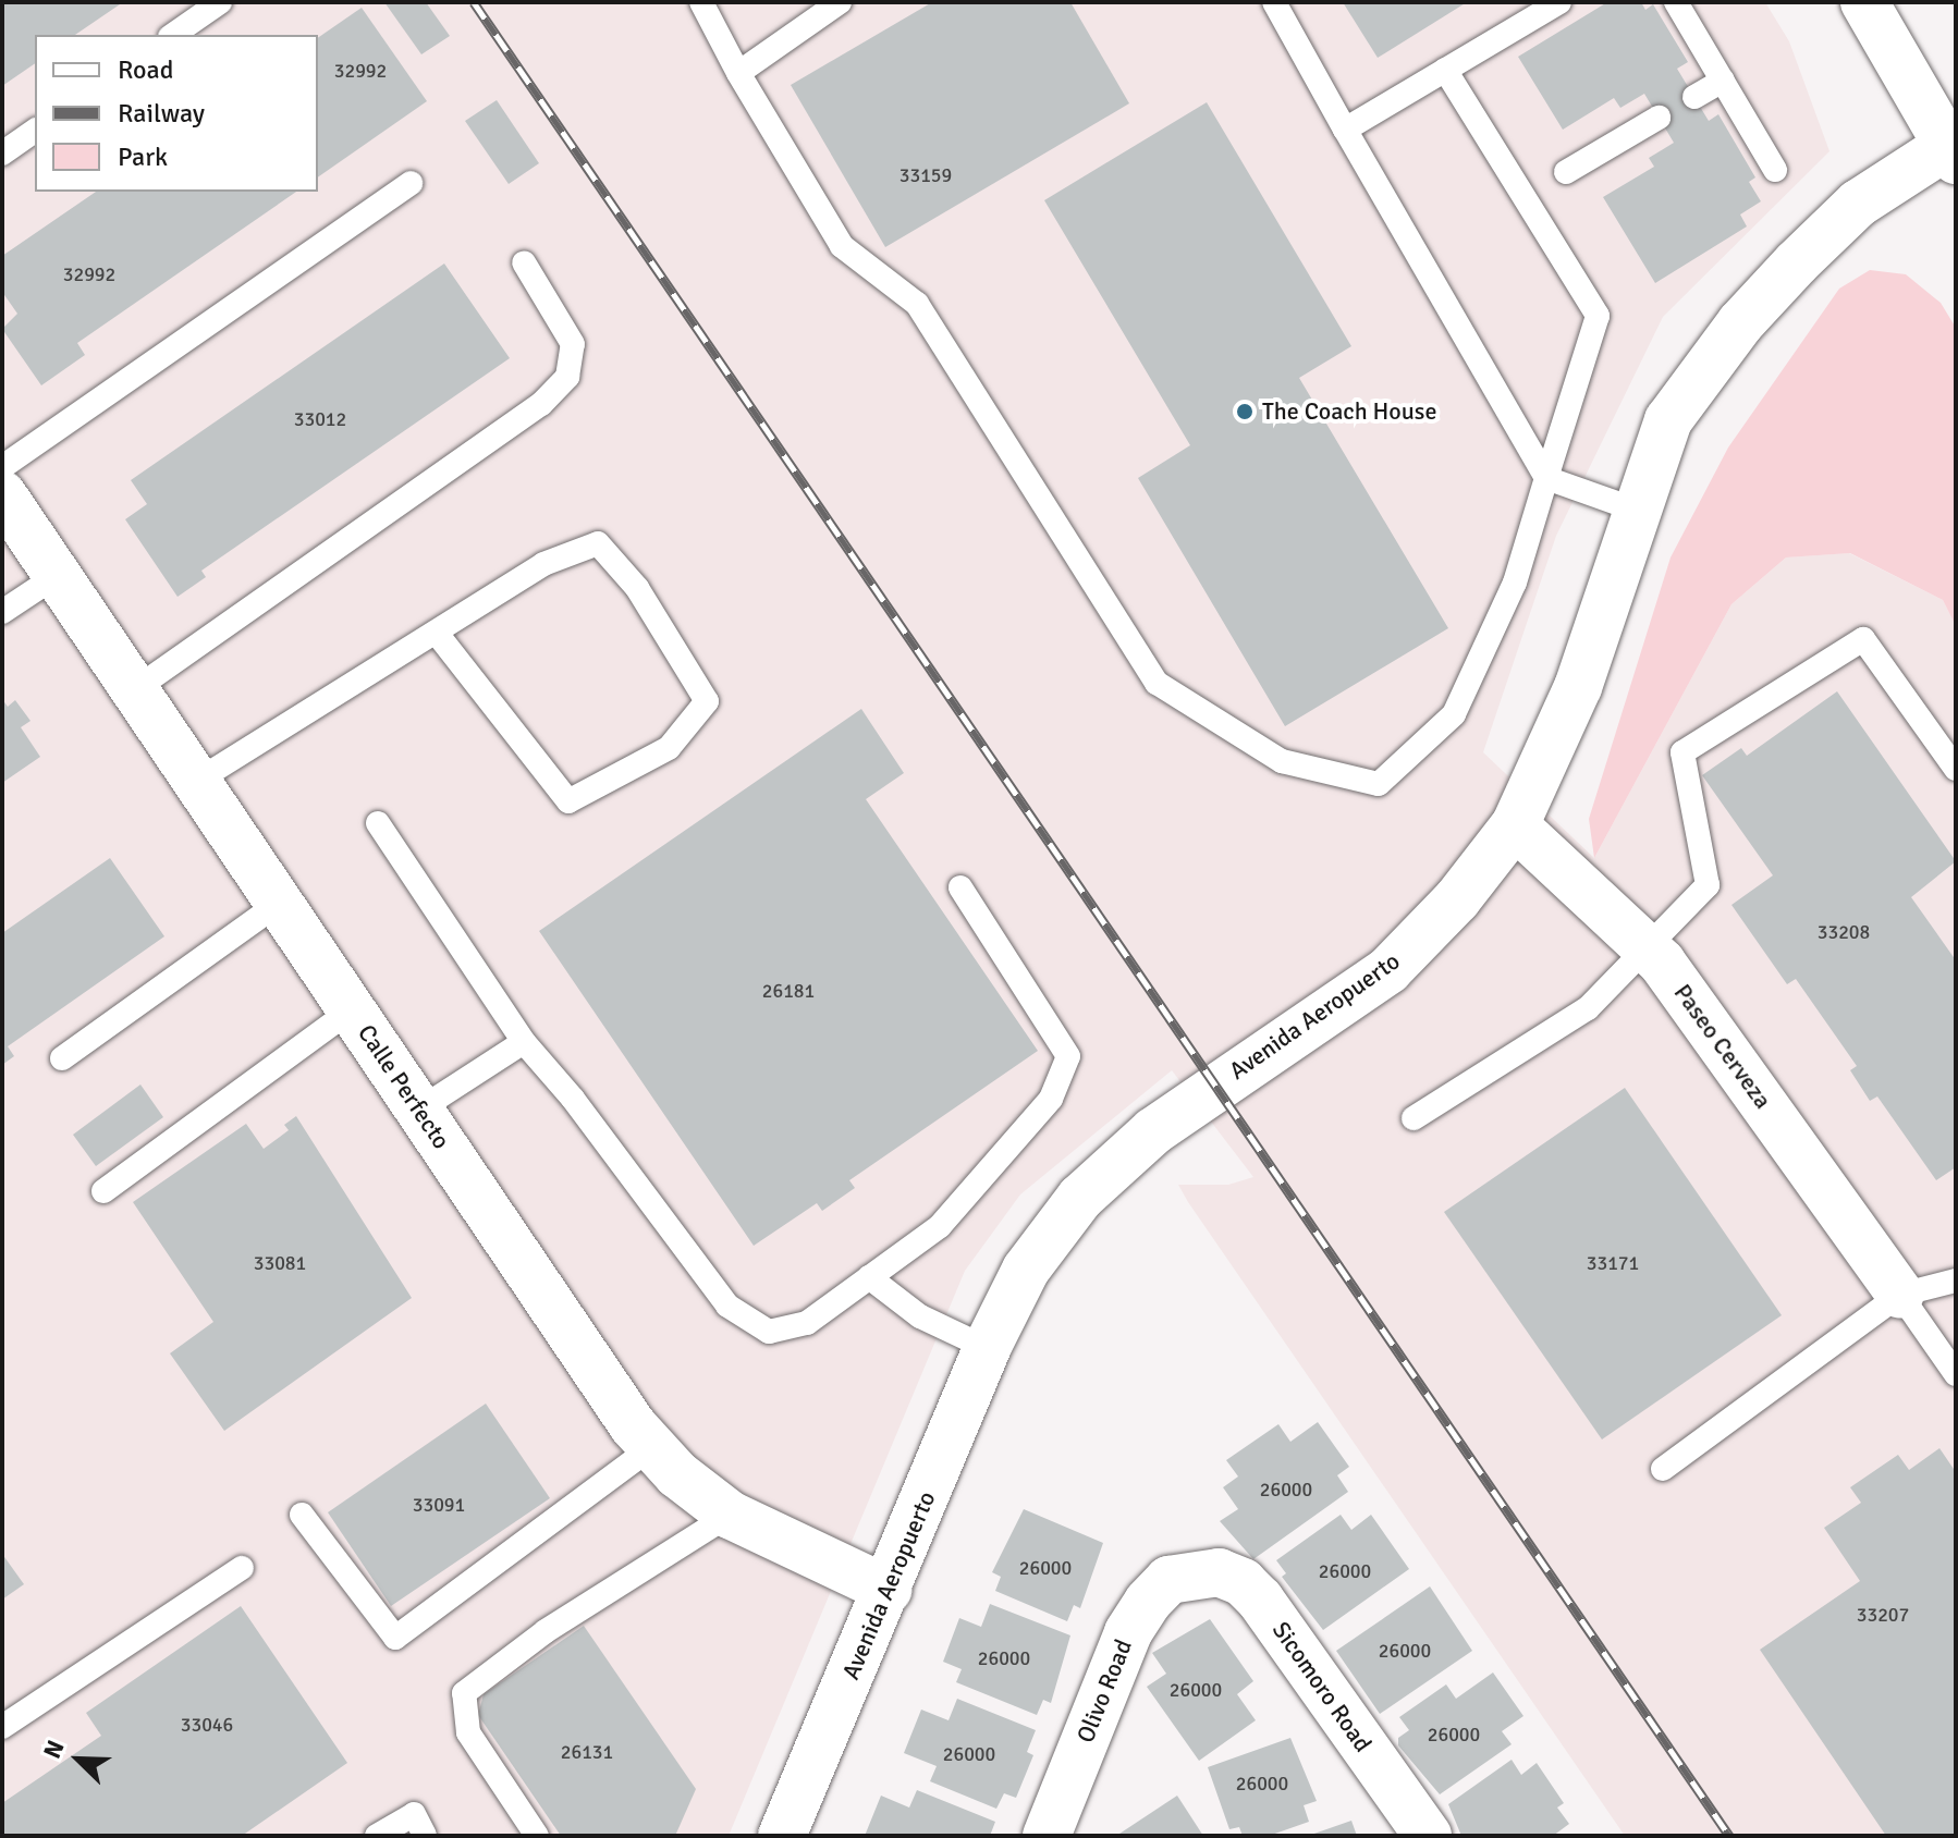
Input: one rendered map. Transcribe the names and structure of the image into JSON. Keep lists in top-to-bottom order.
{
  "streets": {
    "street": [
      "Avenida Aeropuerto",
      "Paseo Cerveza",
      "Calle Perfecto",
      "Sicomoro Road",
      "Olivo Road"
    ]
  },
  "crossings": [
    ["Avenida Aeropuerto", "Paseo Cerveza"],
    ["Avenida Aeropuerto", "Calle Perfecto"],
    ["Sicomoro Road", "Olivo Road"]
  ],
  "places": ["The Coach House"],
  "house_numbers": [
    "32992",
    "33159",
    "32992",
    "33012",
    "33208",
    "26181",
    "33081",
    "33171",
    "26000",
    "33091",
    "26000",
    "26000",
    "33207",
    "26000",
    "26000",
    "26000",
    "33046",
    "26000",
    "26131",
    "26000",
    "26000"
  ],
  "legend": ["Road", "Railway", "Park"],
  "north": "top left"
}
